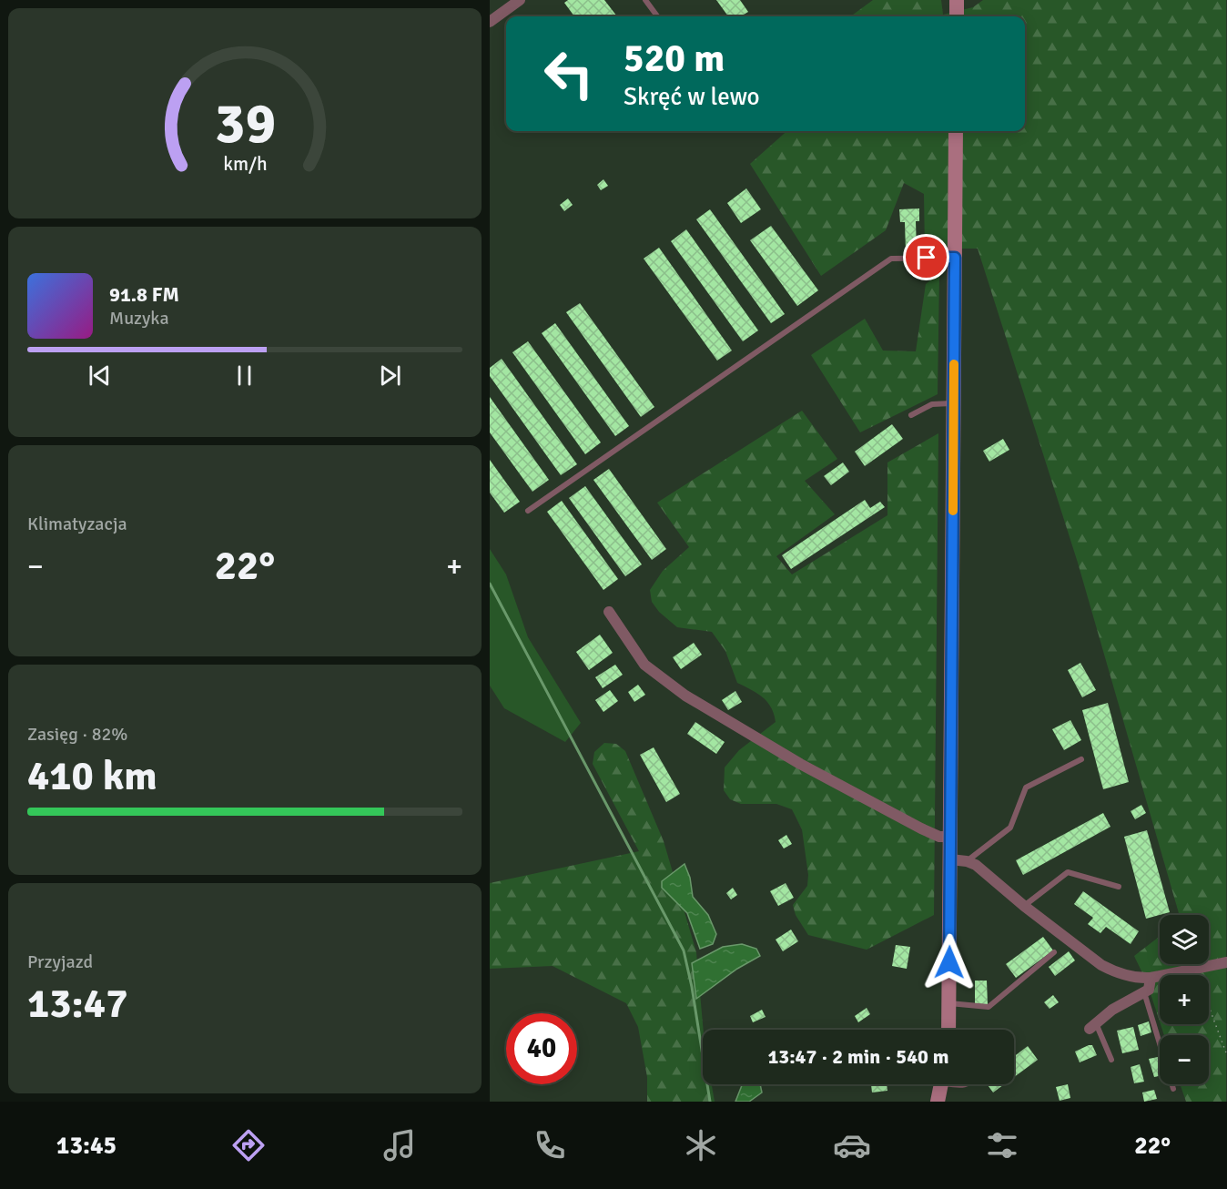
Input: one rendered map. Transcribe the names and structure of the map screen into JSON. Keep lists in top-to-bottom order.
{
  "page": {
    "turn": ["520 m", "Skręć w lewo"],
    "song": ["91.8 FM", "Muzyka"],
    "tile": [
      "Klimatyzacja",
      ["Zasięg · 82%", "410 km"],
      ["Przyjazd", "13:47"]
    ],
    "heat": ["−", "22°", "+"],
    "map_buttons": ["+", "−"],
    "limit": "40",
    "trip": "13:47 · 2 min · 540 m",
    "tabs": ["13:45", "22°"],
    "gauge": ["39", "km/h"]
  }
}
